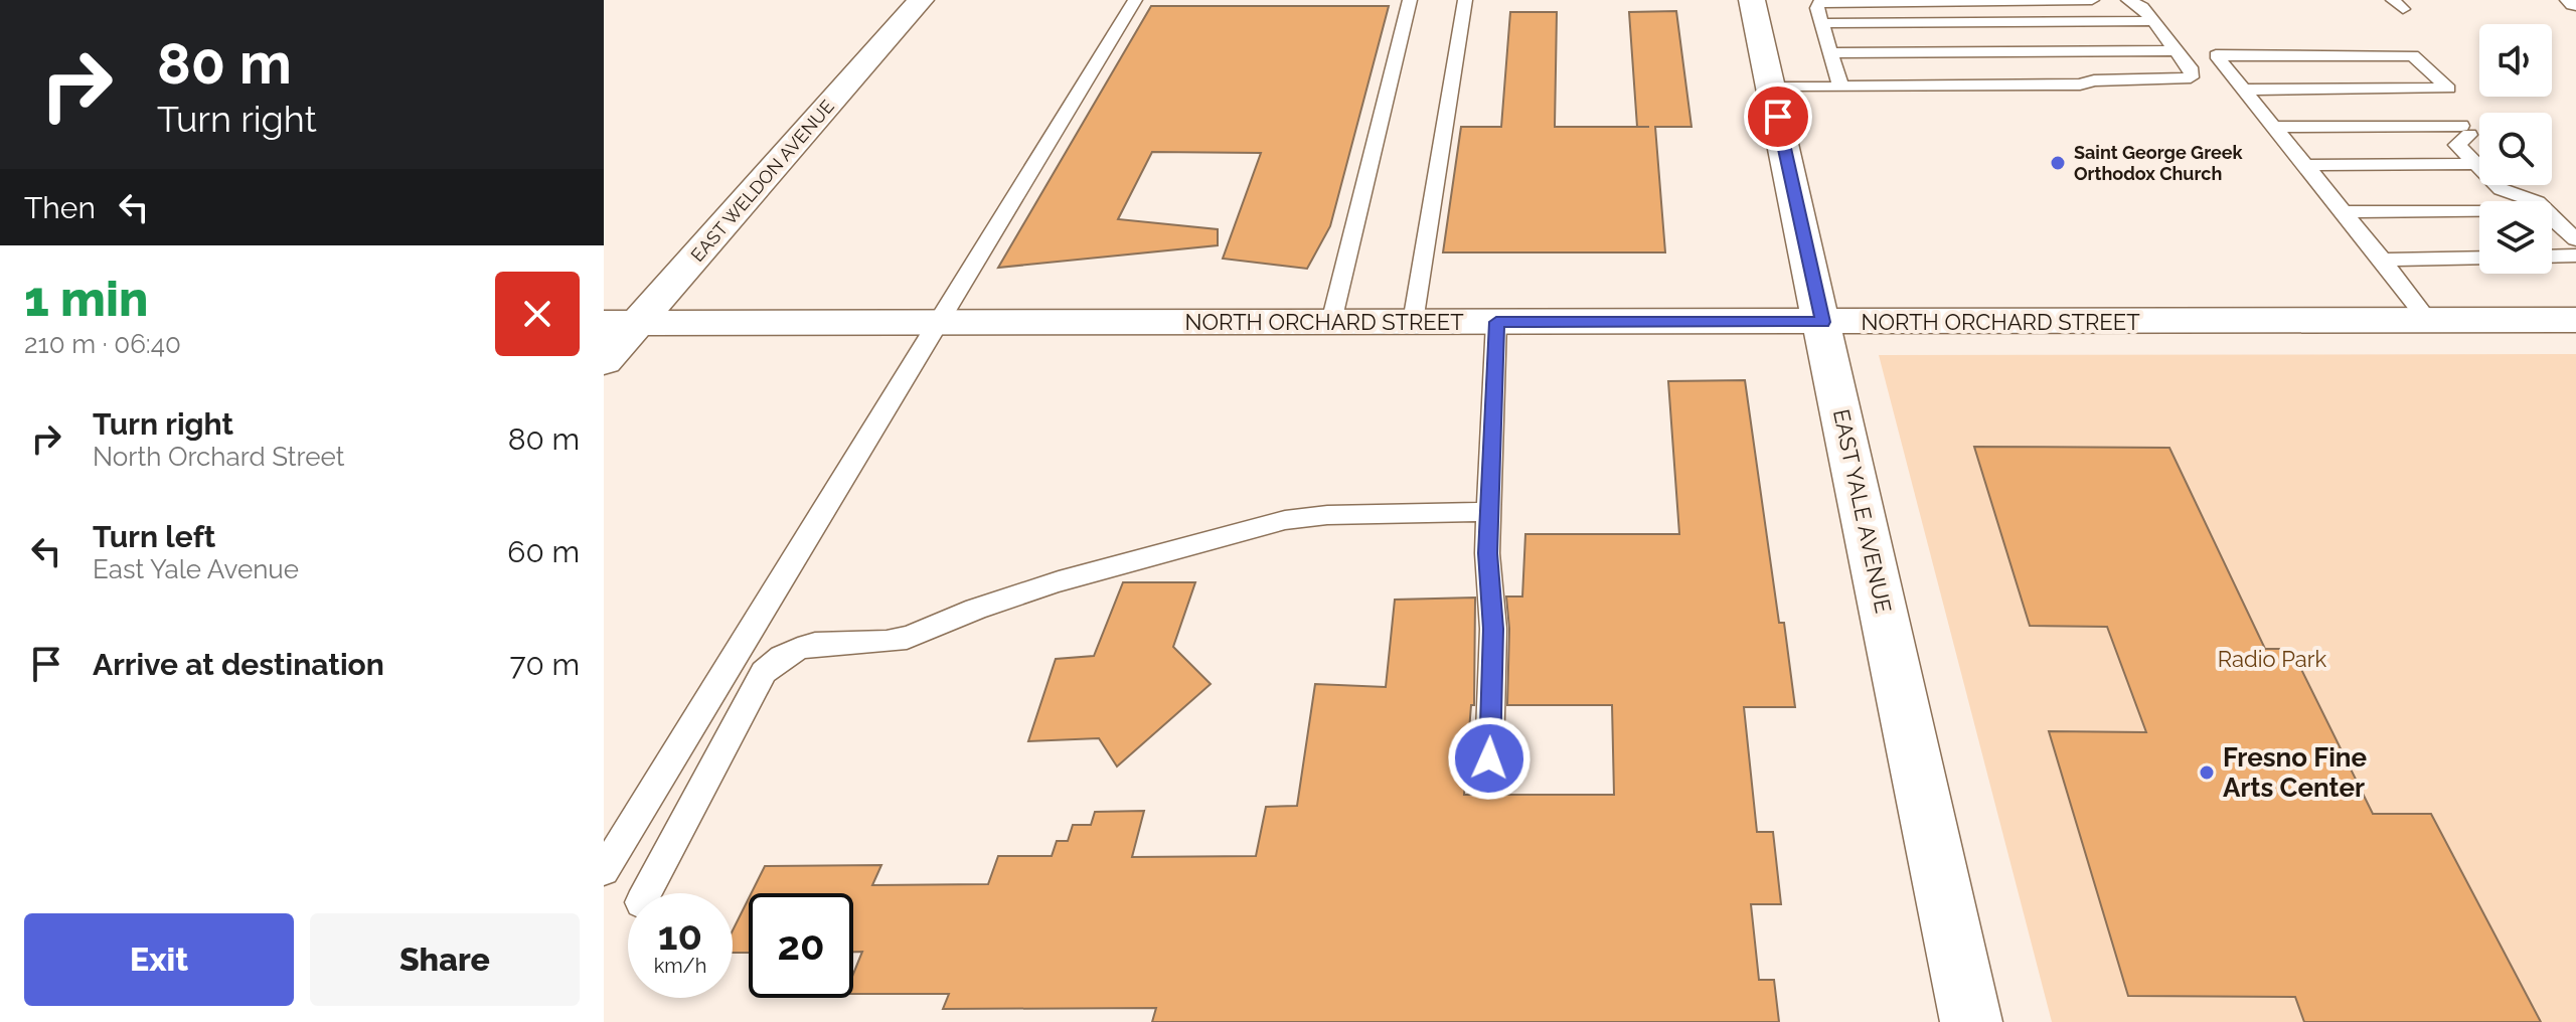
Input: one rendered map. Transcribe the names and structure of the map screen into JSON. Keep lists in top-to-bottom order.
{
  "streets": {
    "street": ["EAST WELDON AVENUE", "NORTH ORCHARD STREET", "EAST YALE AVENUE"]
  },
  "crossings": [
    ["EAST WELDON AVENUE", "NORTH ORCHARD STREET"],
    ["NORTH ORCHARD STREET", "EAST YALE AVENUE"]
  ],
  "parks": ["Radio Park"],
  "places": ["Saint George Greek Orthodox Church", "Fresno Fine Arts Center"],
  "page": {
    "turn": ["80 m", "Turn right"],
    "then": "Then",
    "heading": ["1 min", "210 m · 06:40"],
    "list": [
      {
        "name": "Turn right",
        "note": "North Orchard Street",
        "value": "80 m"
      },
      {
        "name": "Turn left",
        "note": "East Yale Avenue",
        "value": "60 m"
      },
      {
        "name": "Arrive at destination",
        "value": "70 m"
      }
    ],
    "speed": "10 km/h",
    "limit": "20",
    "buttons": ["Exit", "Share"]
  }
}
